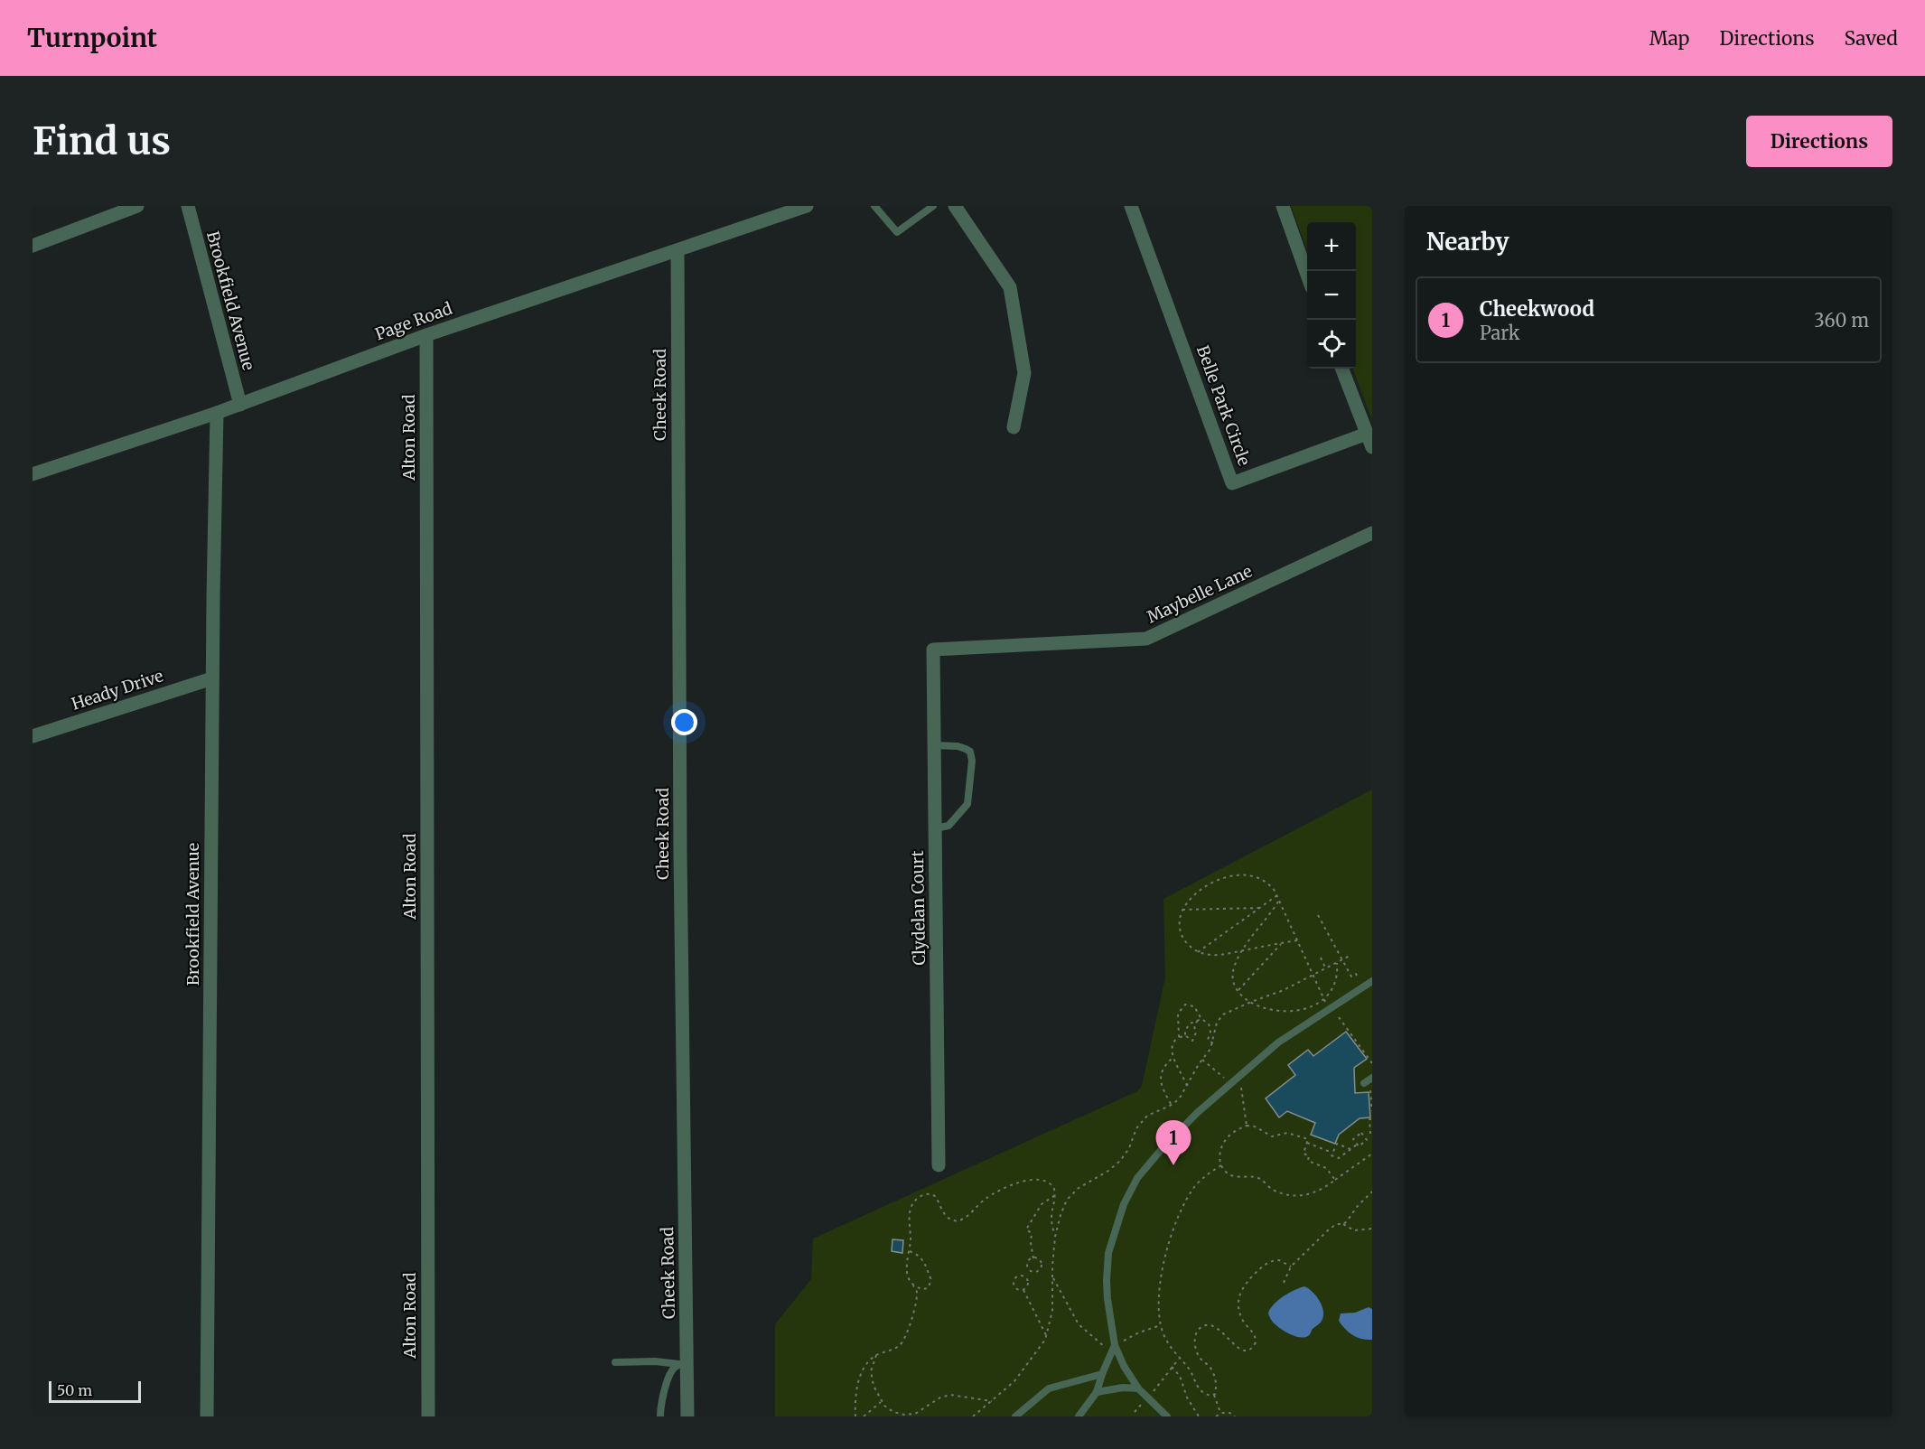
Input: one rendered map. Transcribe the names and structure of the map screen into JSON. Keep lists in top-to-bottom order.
{
  "streets": {
    "street": [
      "Brookfield Avenue",
      "Page Road",
      "Cheek Road",
      "Belle Park Circle",
      "Alton Road",
      "Maybelle Lane",
      "Heady Drive",
      "Clydelan Court"
    ]
  },
  "crossings": [
    ["Brookfield Avenue", "Page Road"],
    ["Brookfield Avenue", "Heady Drive"],
    ["Page Road", "Cheek Road"],
    ["Page Road", "Alton Road"],
    ["Maybelle Lane", "Clydelan Court"]
  ],
  "scale_bar": "50 m",
  "page": {
    "header": "Turnpoint",
    "nav": ["Map", "Directions", "Saved"],
    "buttons": "Directions",
    "title": "Find us",
    "heading": "Nearby",
    "map_buttons": ["+", "−"],
    "list": [
      {
        "mark": "1",
        "name": "Cheekwood",
        "note": "Park",
        "value": "360 m"
      }
    ],
    "pins": "1",
    "scale": "50 m"
  }
}
